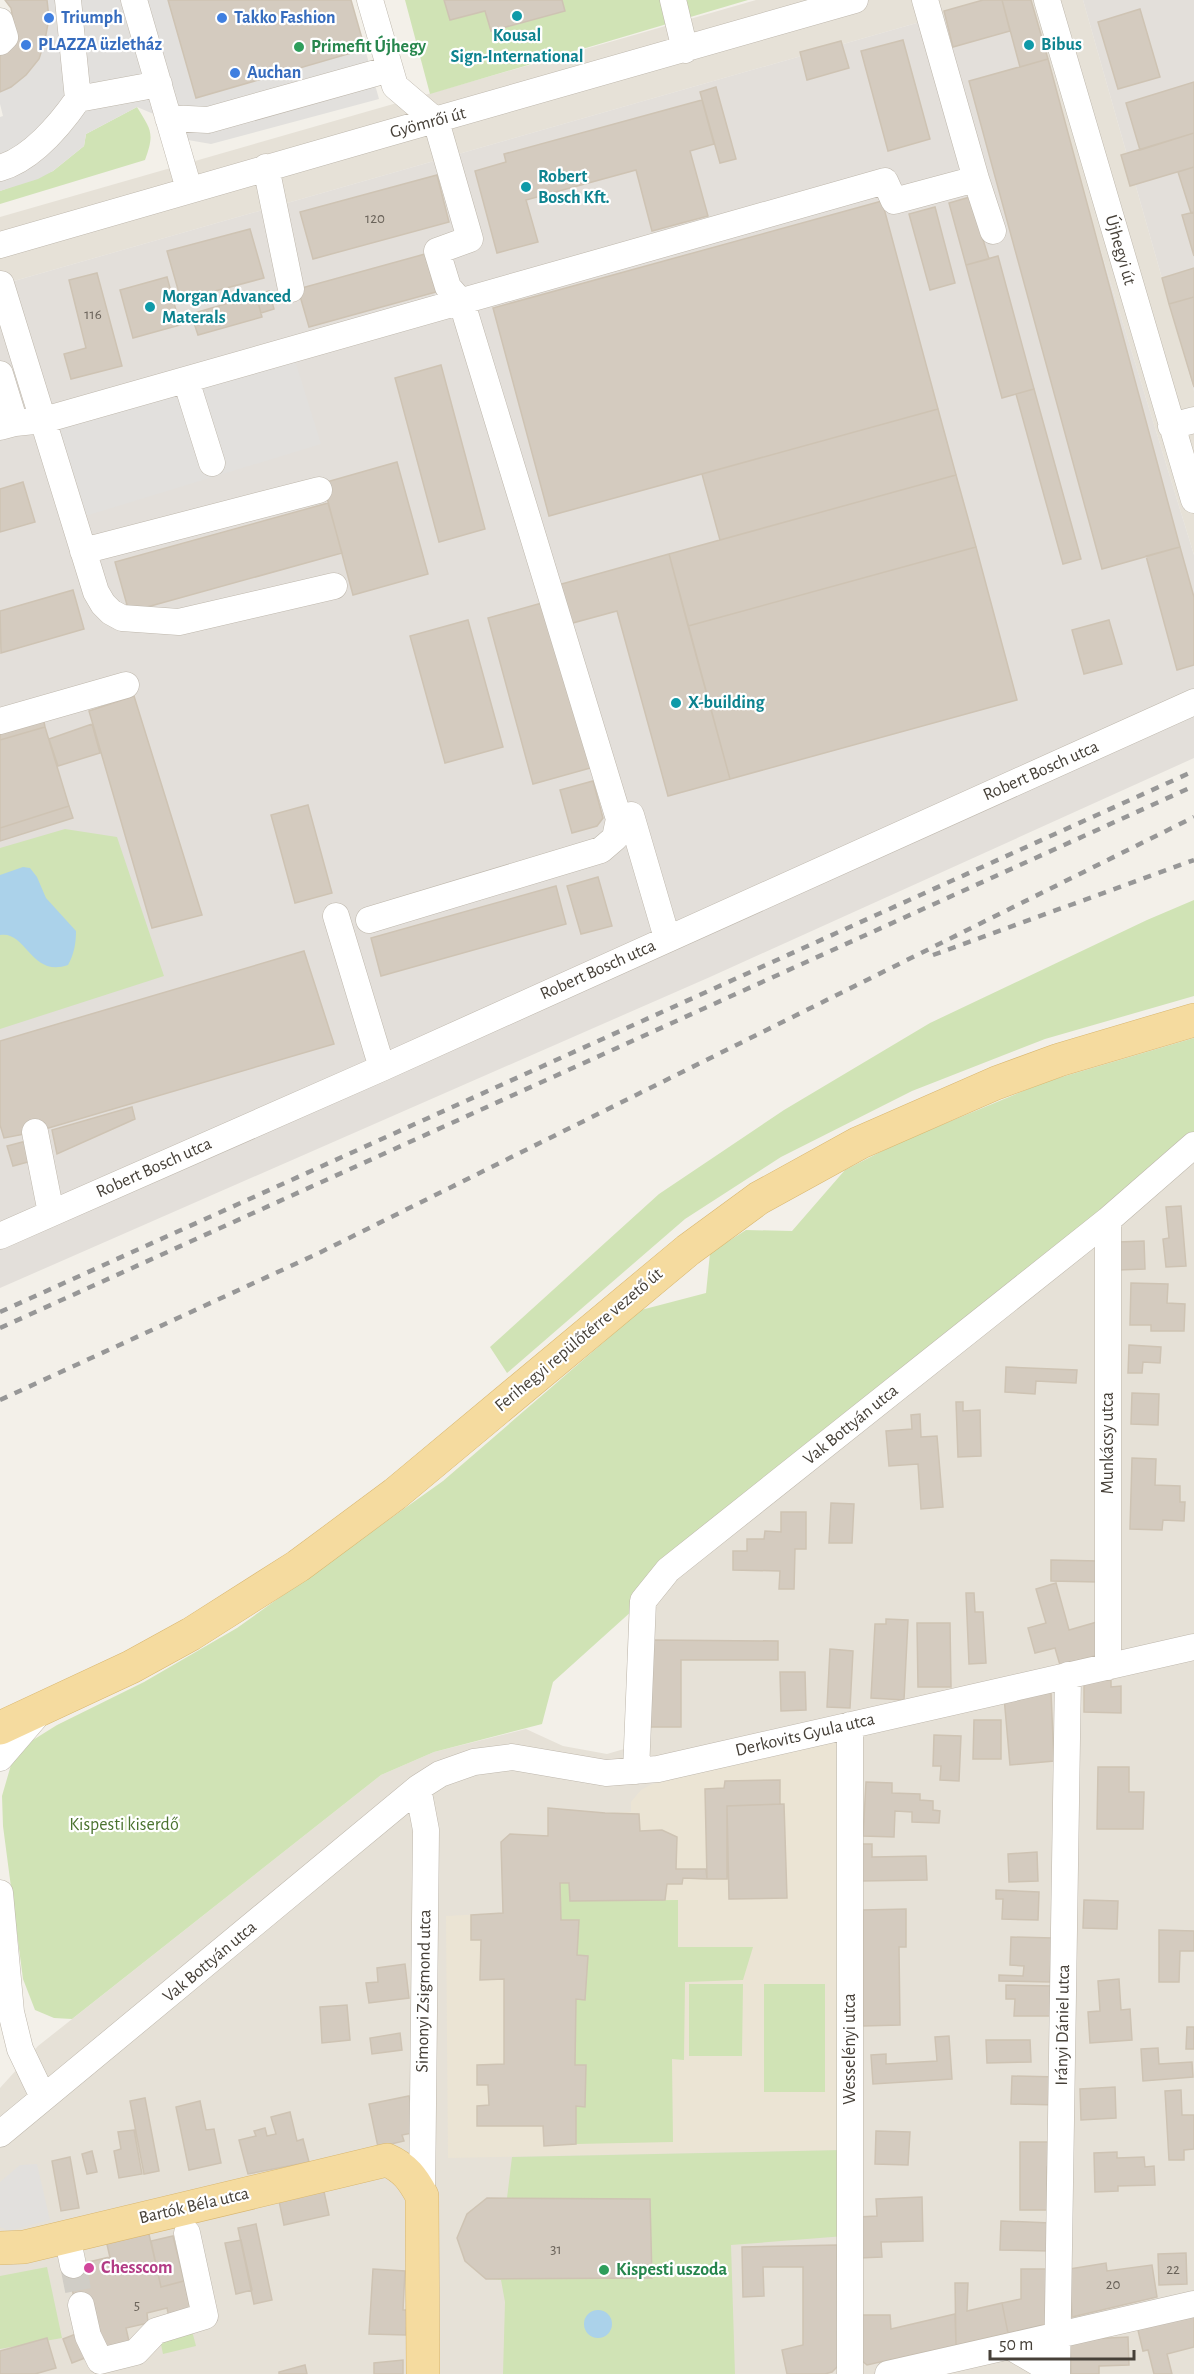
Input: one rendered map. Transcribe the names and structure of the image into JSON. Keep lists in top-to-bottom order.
{
  "streets": {
    "main road": ["Ferihegyi repülőtérre vezető út", "Simonyi Zsigmond utca", "Bartók Béla utca"],
    "street": [
      "Gyömrői út",
      "Újhegyi út",
      "Robert Bosch utca",
      "Vak Bottyán utca",
      "Munkácsy utca",
      "Derkovits Gyula utca",
      "Irányi Dániel utca",
      "Wesselényi utca"
    ]
  },
  "crossings": [
    ["Vak Bottyán utca", "Munkácsy utca"],
    ["Vak Bottyán utca", "Derkovits Gyula utca"],
    ["Vak Bottyán utca", "Simonyi Zsigmond utca"],
    ["Munkácsy utca", "Derkovits Gyula utca"],
    ["Derkovits Gyula utca", "Simonyi Zsigmond utca"],
    ["Derkovits Gyula utca", "Irányi Dániel utca"],
    ["Derkovits Gyula utca", "Wesselényi utca"],
    ["Simonyi Zsigmond utca", "Bartók Béla utca"]
  ],
  "parks": ["Kispesti kiserdő"],
  "places": [
    "Kousal Sign-International",
    "Triumph",
    "Takko Fashion",
    "PLAZZA üzletház",
    "Bibus",
    "Primefit Újhegy",
    "Auchan",
    "Robert Bosch Kft.",
    "Morgan Advanced Materals",
    "X-building",
    "Chesscom",
    "Kispesti uszoda"
  ],
  "house_numbers": [
    "120",
    "116",
    "31",
    "22",
    "20",
    "5"
  ],
  "scale_bar": "50 m"
}
